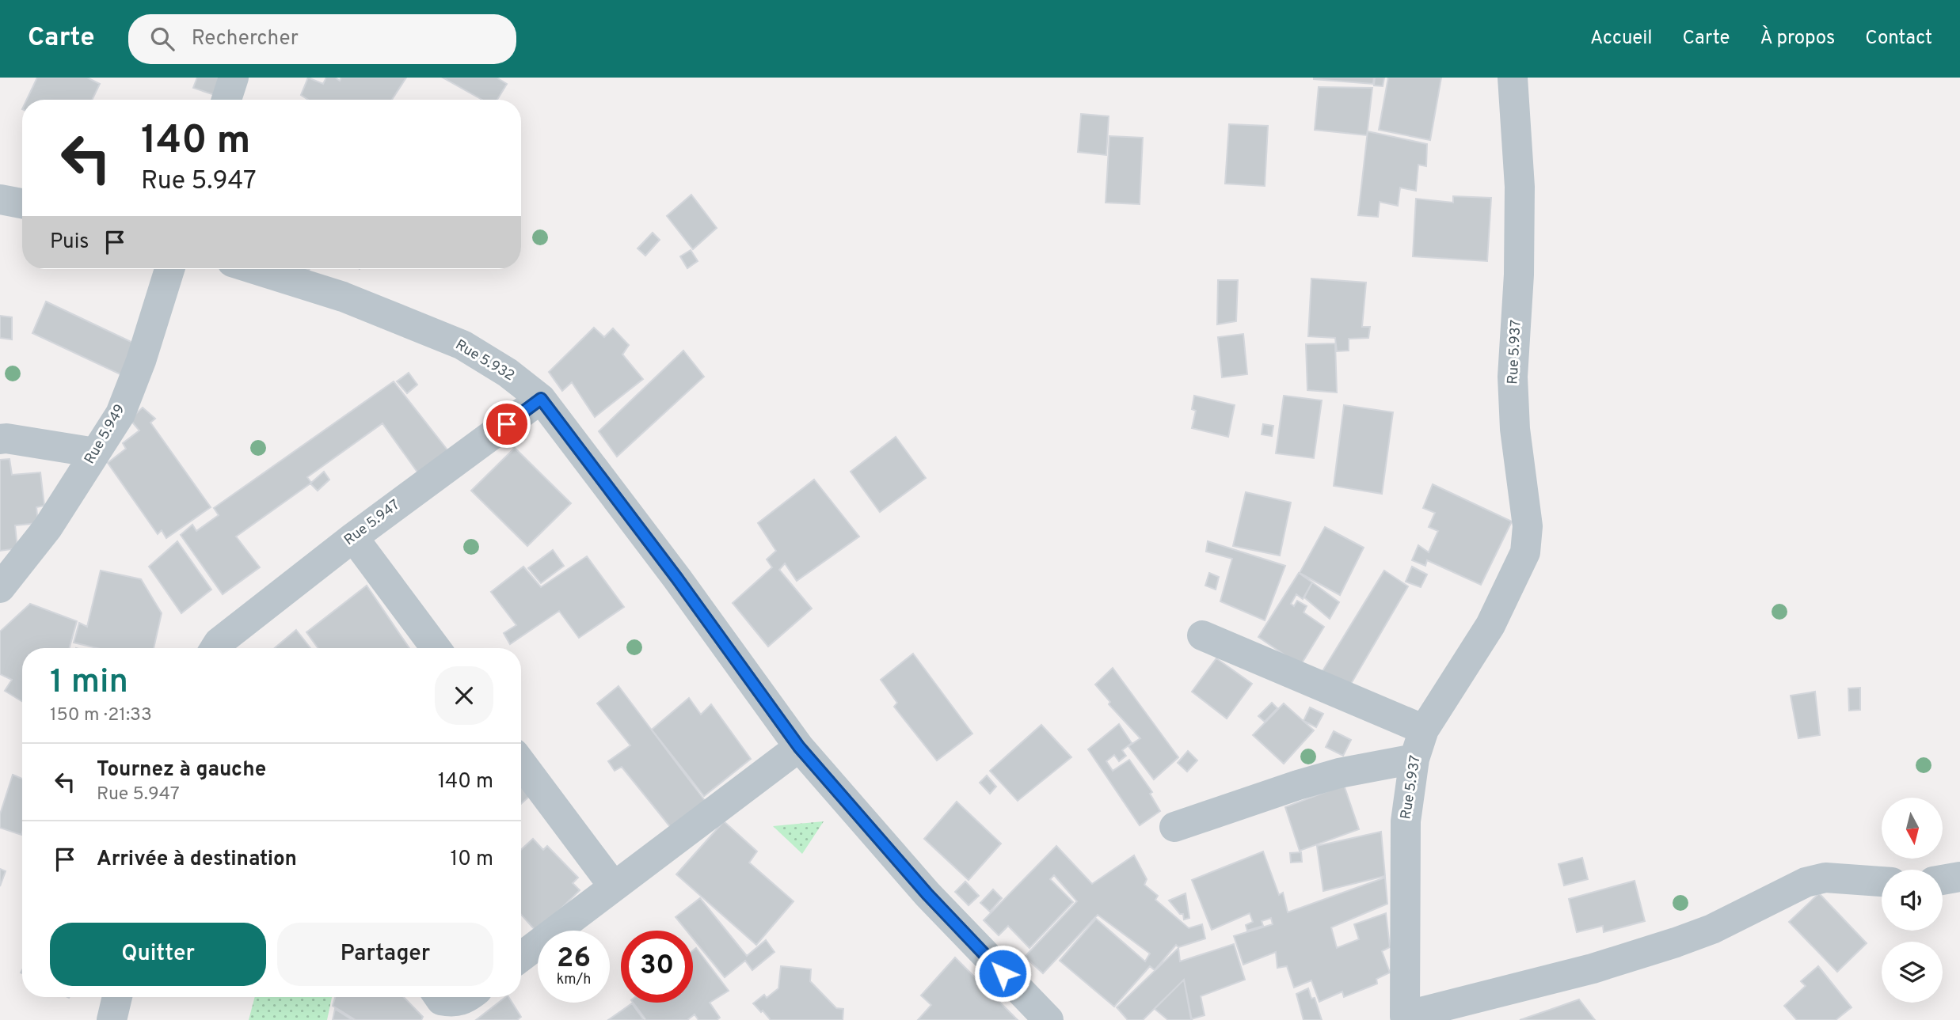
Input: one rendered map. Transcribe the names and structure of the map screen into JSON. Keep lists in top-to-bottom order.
{
  "streets": {
    "street": [
      "Rue 5.937",
      "Rue 5.932",
      "Rue 5.949",
      "Rue 5.947"
    ]
  },
  "crossings": [
    ["Rue 5.932", "Rue 5.947"]
  ],
  "north": "bottom",
  "page": {
    "header": "Carte",
    "search": "Rechercher",
    "nav": [
      "Accueil",
      "Carte",
      "À propos",
      "Contact"
    ],
    "turn": ["140 m", "Rue 5.947"],
    "then": "Puis",
    "heading": ["1 min", "150 m · 21:33"],
    "list": [
      {
        "name": "Tournez à gauche",
        "note": "Rue 5.947",
        "value": "140 m"
      },
      {
        "name": "Arrivée à destination",
        "value": "10 m"
      }
    ],
    "buttons": ["Quitter", "Partager"],
    "speed": "26 km/h",
    "limit": "30"
  }
}
